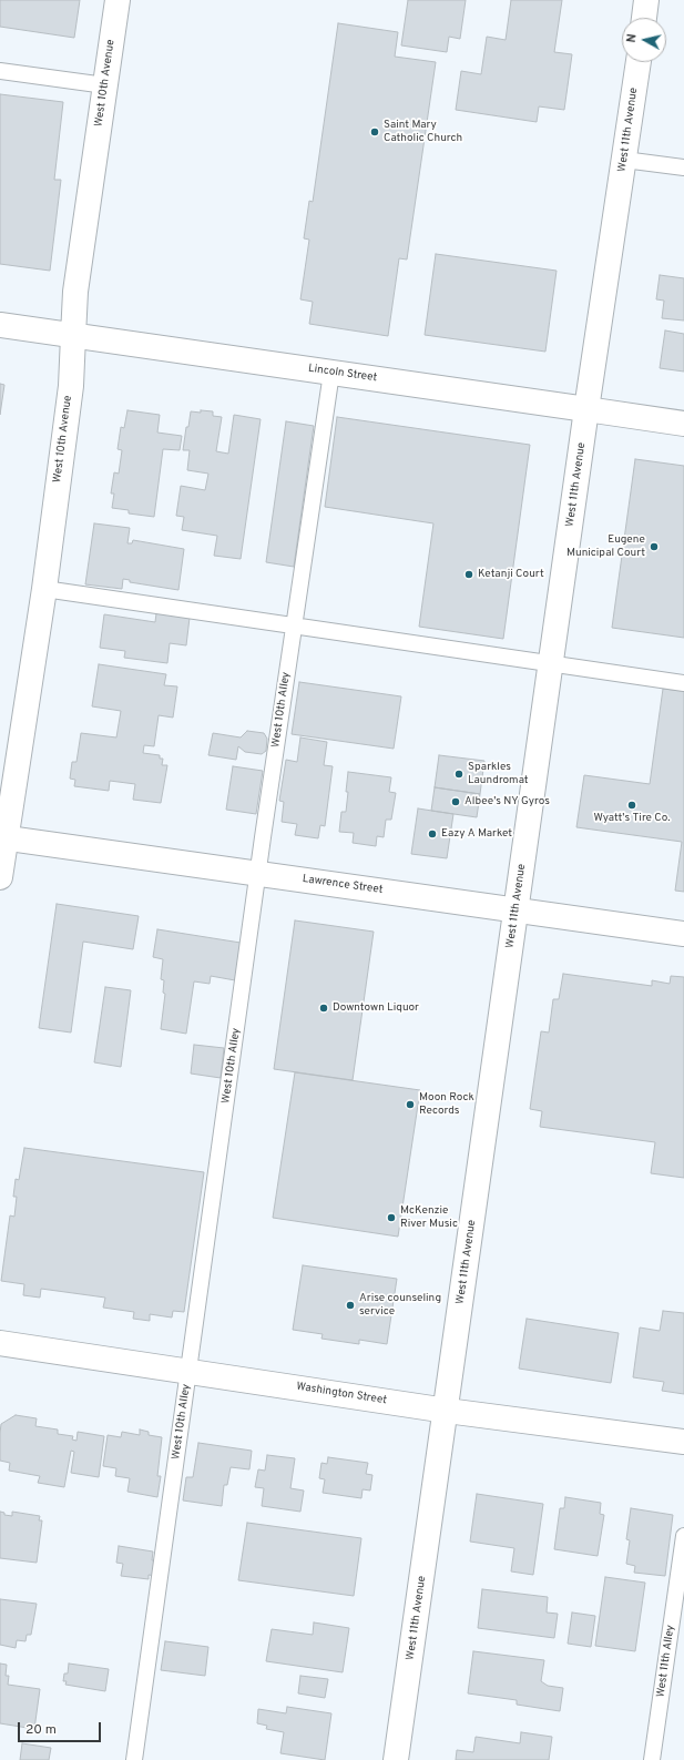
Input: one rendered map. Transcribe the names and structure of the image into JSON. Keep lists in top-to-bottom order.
{
  "streets": {
    "main road": [
      "West 10th Avenue",
      "West 11th Avenue",
      "Lincoln Street",
      "Lawrence Street",
      "Washington Street"
    ],
    "lane": ["West 10th Alley", "West 11th Alley"]
  },
  "crossings": [
    ["West 10th Avenue", "Lincoln Street"],
    ["West 10th Avenue", "Lawrence Street"],
    ["West 11th Avenue", "Lincoln Street"],
    ["West 11th Avenue", "Lawrence Street"],
    ["West 11th Avenue", "Washington Street"],
    ["Lincoln Street", "West 10th Alley"],
    ["West 10th Alley", "Lawrence Street"],
    ["West 10th Alley", "Washington Street"]
  ],
  "places": [
    "Saint Mary Catholic Church",
    "Eugene Municipal Court",
    "Ketanji Court",
    "Sparkles Laundromat",
    "Albee's NY Gyros",
    "Wyatt's Tire Co.",
    "Eazy A Market",
    "Downtown Liquor",
    "Moon Rock Records",
    "McKenzie River Music",
    "Arise counseling service"
  ],
  "scale_bar": "20 m",
  "north": "left"
}
